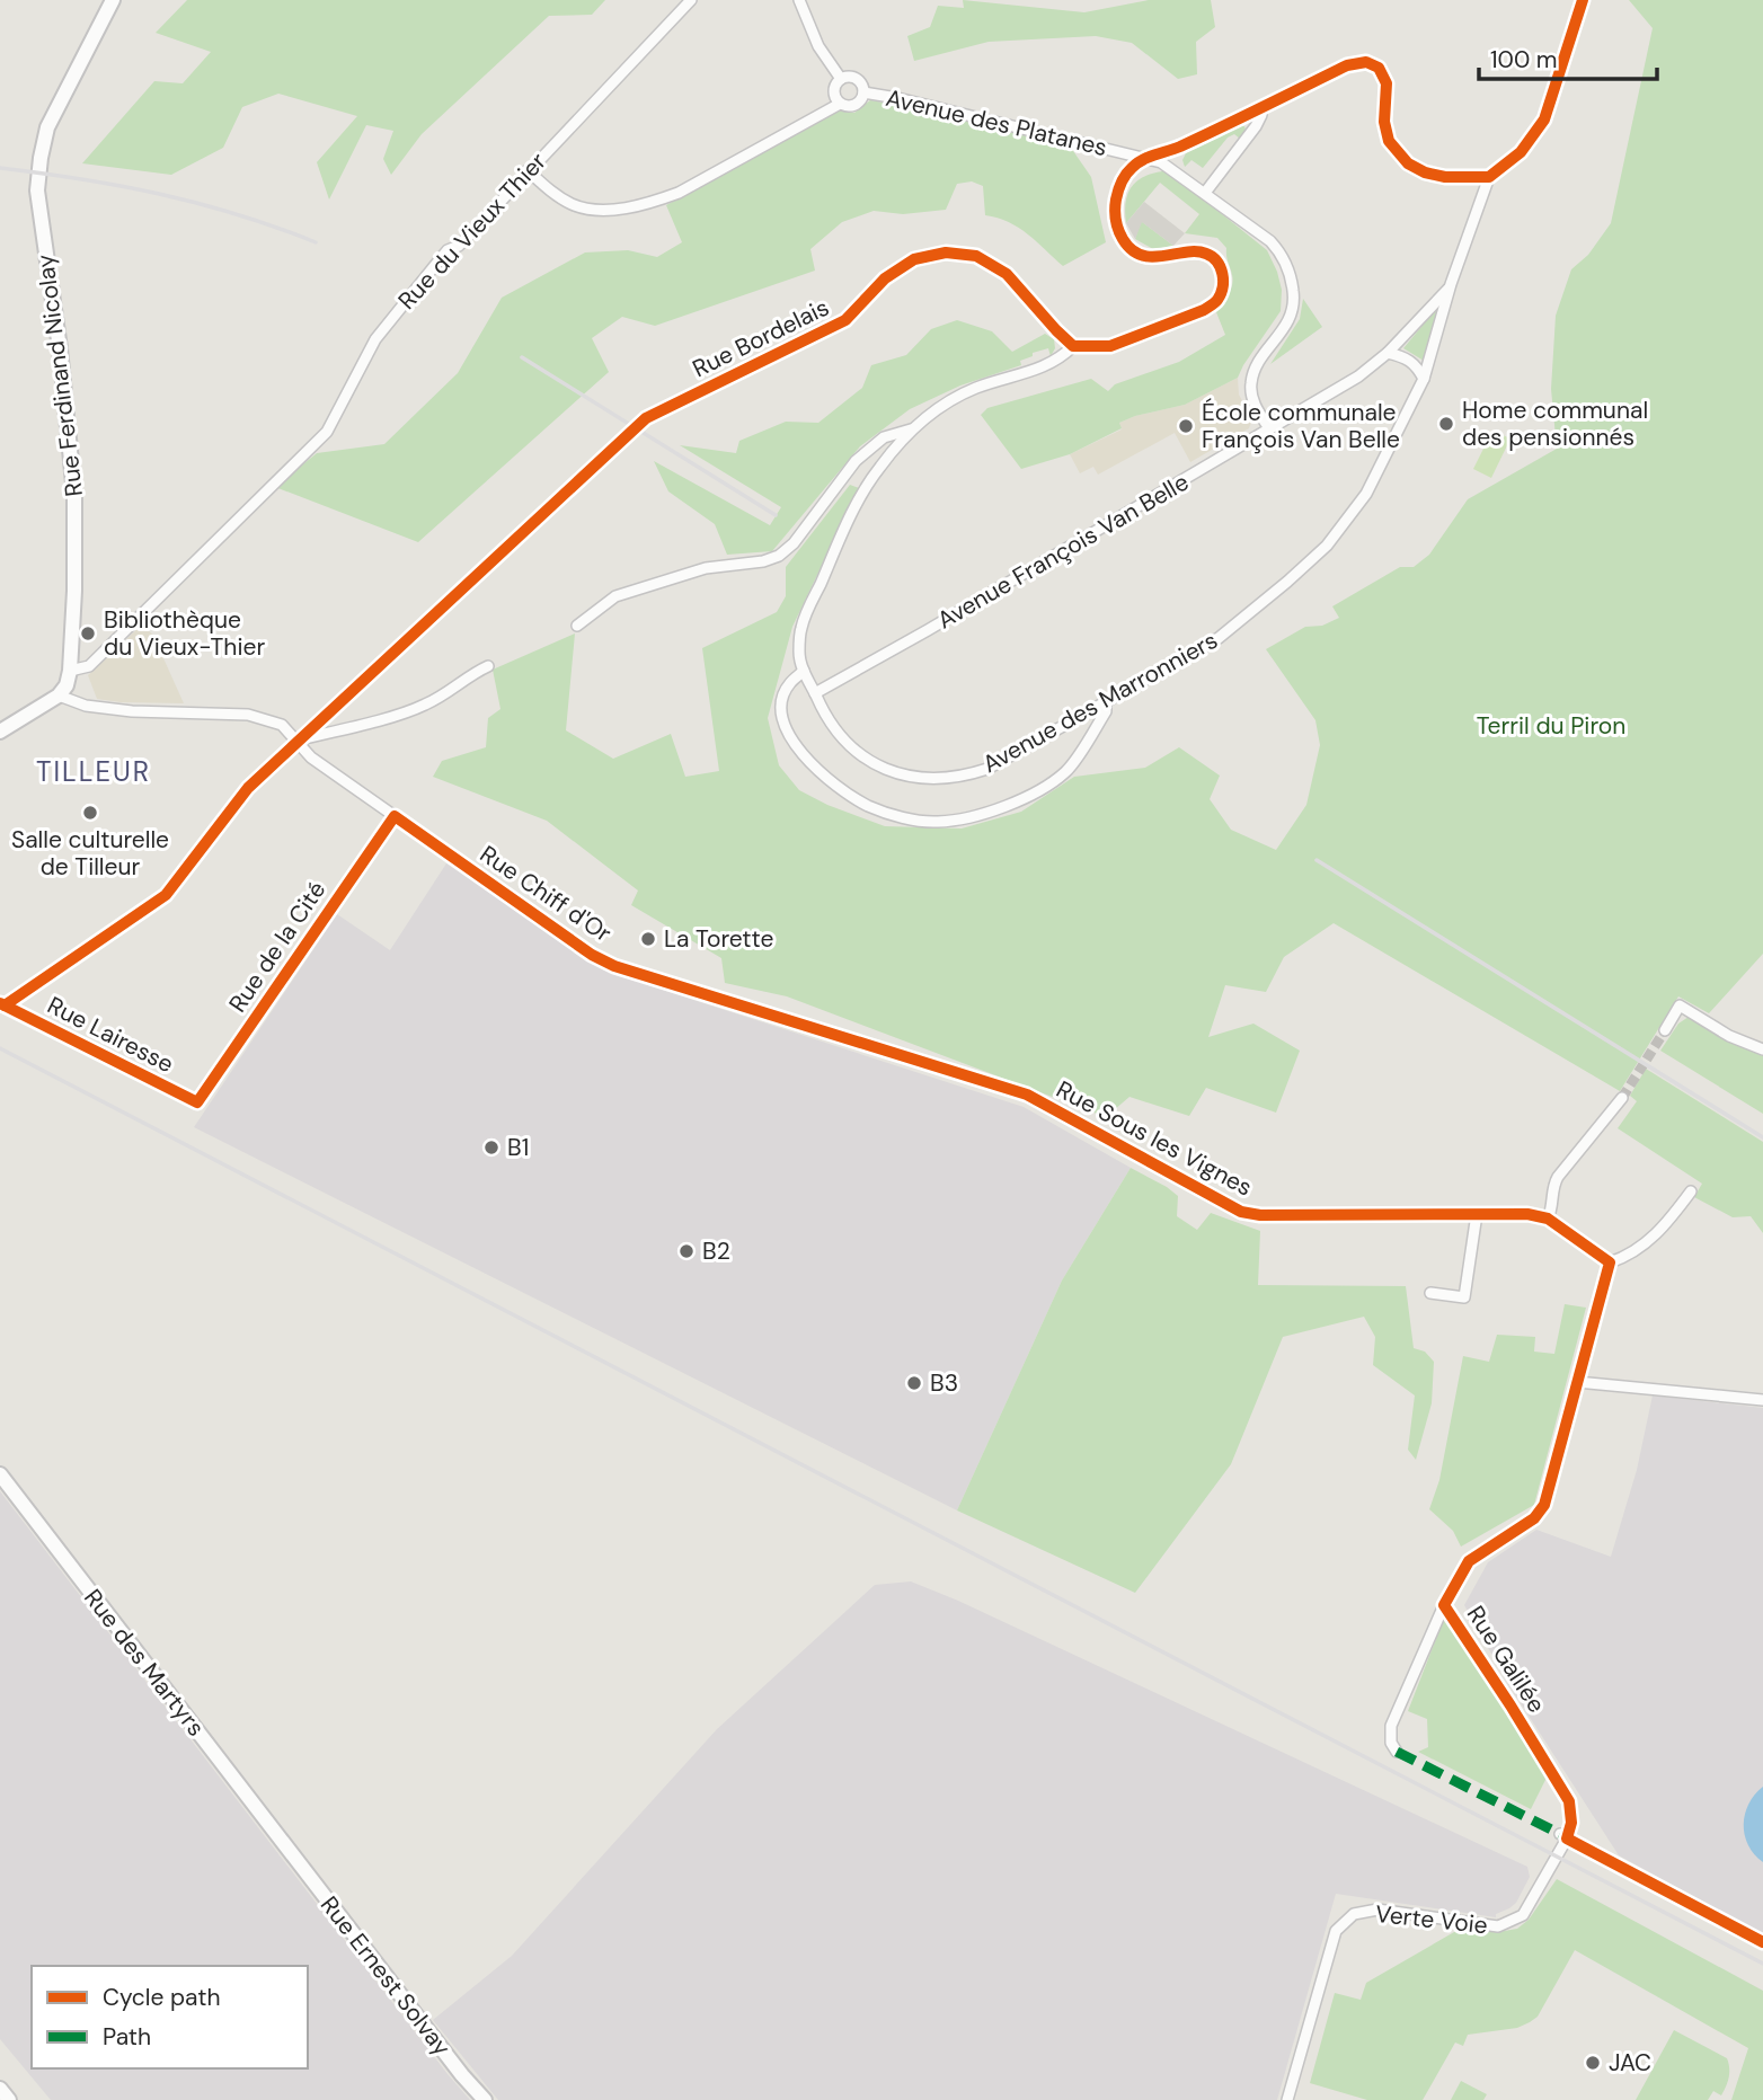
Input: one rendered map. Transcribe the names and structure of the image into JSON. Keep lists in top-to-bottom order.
{
  "streets": {
    "street": [
      "Avenue des Platanes",
      "Rue du Vieux Thier",
      "Rue Bordelais",
      "Rue Ferdinand Nicolay",
      "Avenue François Van Belle",
      "Avenue des Marronniers",
      "Rue Chiff d'Or",
      "Rue de la Cité",
      "Rue Lairesse",
      "Rue Sous les Vignes",
      "Rue Galilée",
      "Rue des Martyrs",
      "Verte Voie",
      "Rue Ernest Solvay"
    ]
  },
  "crossings": [
    ["Avenue des Platanes", "Avenue François Van Belle"],
    ["Rue du Vieux Thier", "Rue Ferdinand Nicolay"],
    ["Rue Bordelais", "Avenue des Marronniers"],
    ["Rue Bordelais", "Rue Chiff d'Or"],
    ["Rue Bordelais", "Rue Lairesse"],
    ["Rue Ferdinand Nicolay", "Rue Chiff d'Or"],
    ["Avenue François Van Belle", "Avenue des Marronniers"],
    ["Rue Chiff d'Or", "Rue de la Cité"],
    ["Rue Chiff d'Or", "Rue Sous les Vignes"],
    ["Rue de la Cité", "Rue Lairesse"],
    ["Rue Sous les Vignes", "Rue Galilée"],
    ["Rue Galilée", "Verte Voie"],
    ["Rue des Martyrs", "Rue Ernest Solvay"]
  ],
  "districts": ["TILLEUR"],
  "parks": ["Terril du Piron"],
  "places": [
    "Home communal des pensionnés",
    "École communale François Van Belle",
    "Bibliothèque du Vieux-Thier",
    "Salle culturelle de Tilleur",
    "La Torette",
    "B1",
    "B2",
    "B3",
    "JAC"
  ],
  "legend": ["Cycle path", "Path"],
  "scale_bar": "100 m"
}
